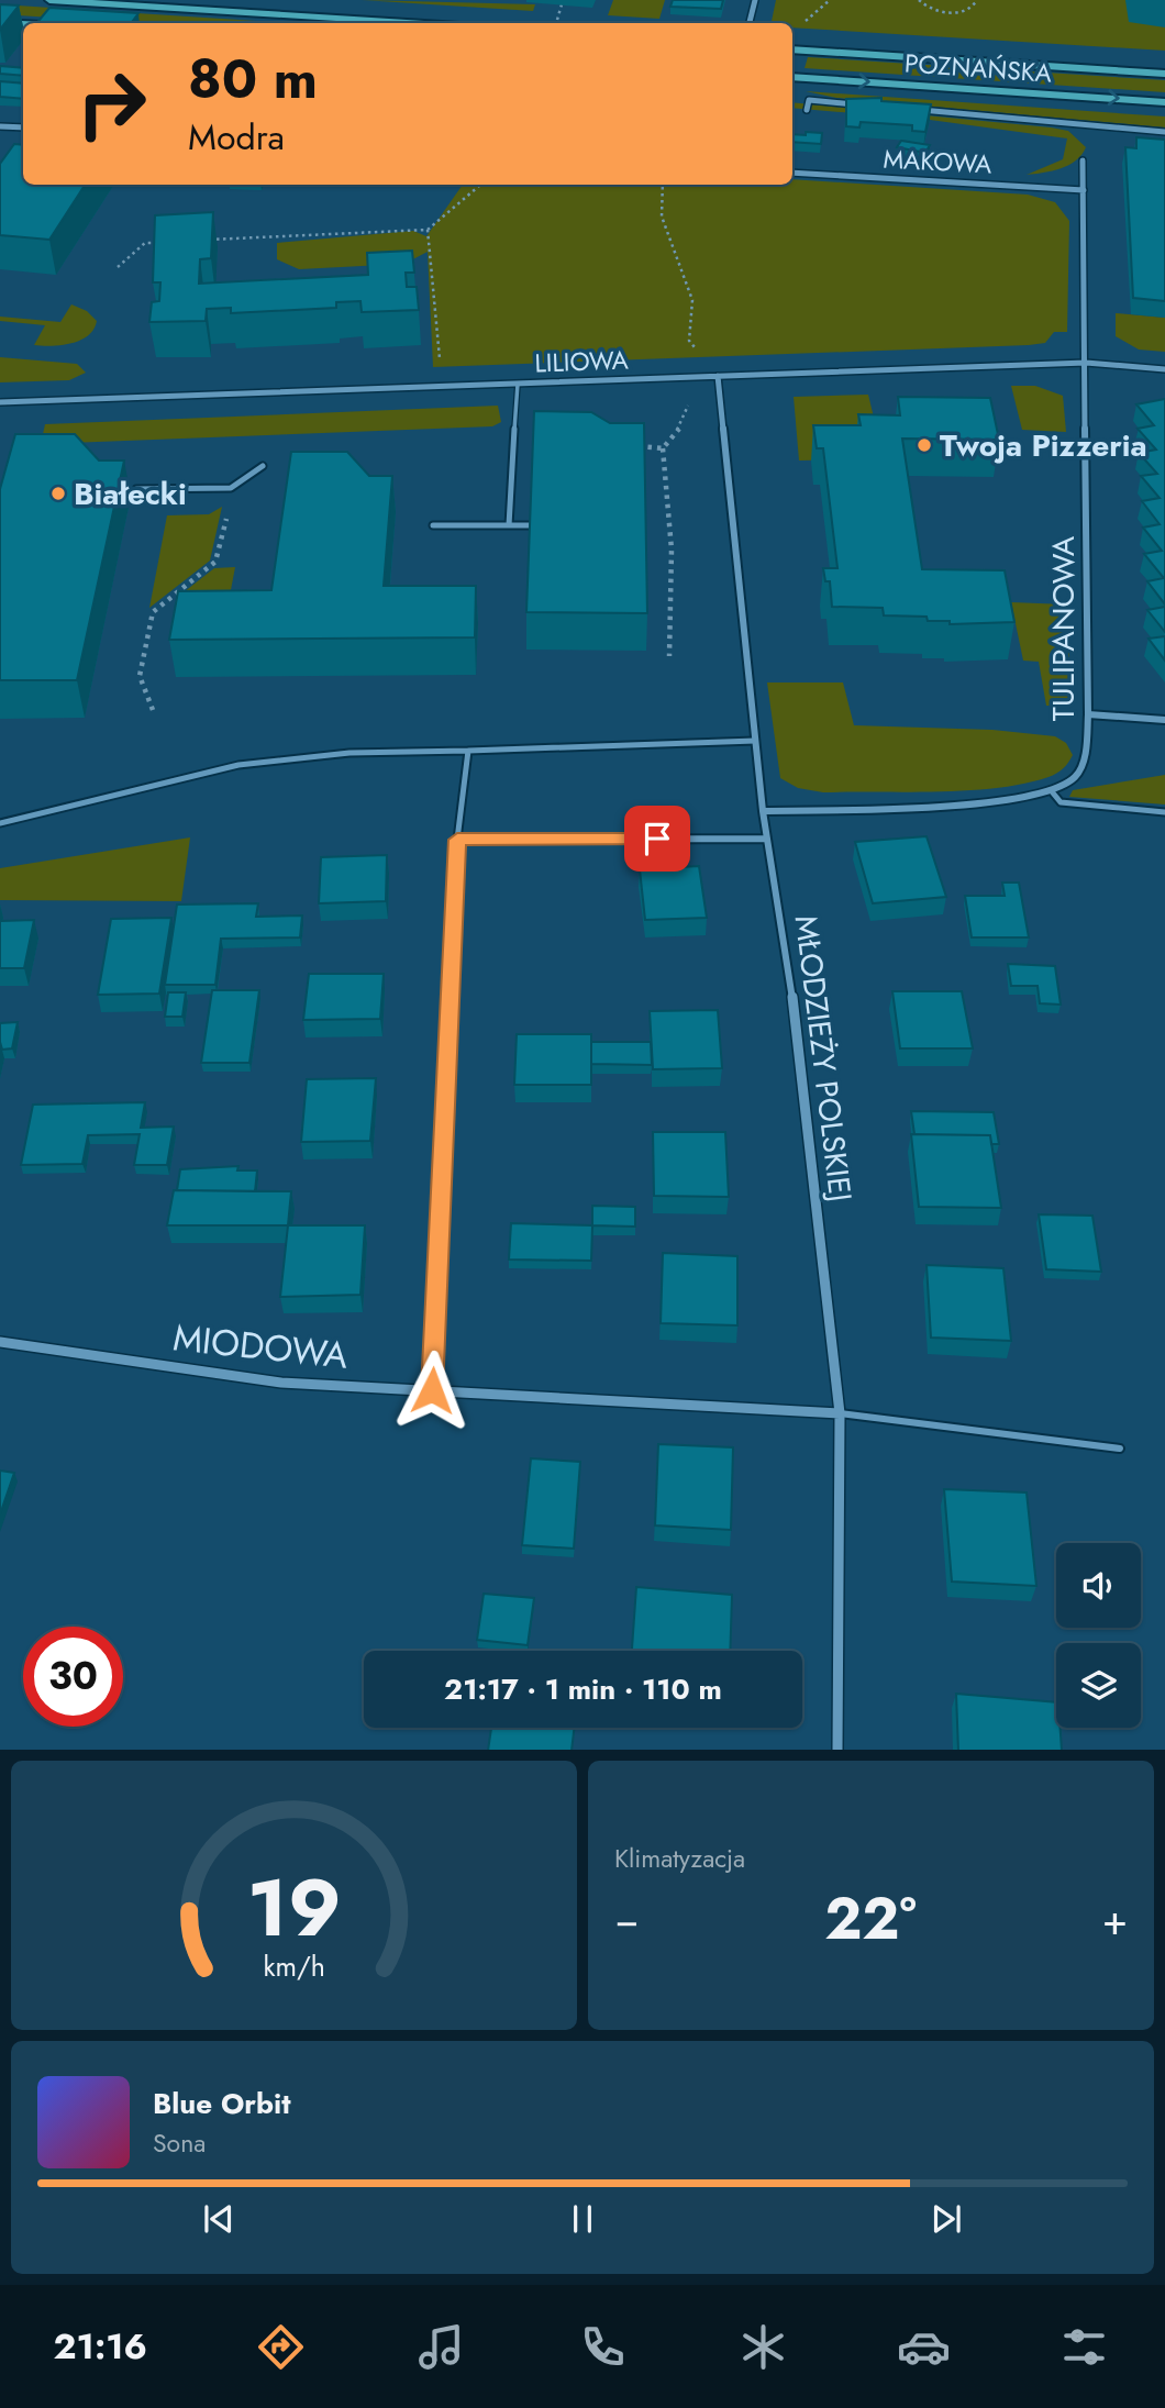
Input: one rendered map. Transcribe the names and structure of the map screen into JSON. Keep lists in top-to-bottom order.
{
  "streets": {
    "main road": ["POZNAŃSKA"],
    "street": [
      "MAKOWA",
      "LILIOWA",
      "TULIPANOWA",
      "MŁODZIEŻY POLSKIEJ",
      "MIODOWA"
    ]
  },
  "crossings": [
    ["MAKOWA", "TULIPANOWA"],
    ["LILIOWA", "TULIPANOWA"],
    ["LILIOWA", "MŁODZIEŻY POLSKIEJ"],
    ["TULIPANOWA", "MŁODZIEŻY POLSKIEJ"],
    ["MŁODZIEŻY POLSKIEJ", "MIODOWA"]
  ],
  "places": ["Twoja Pizzeria", "Białecki"],
  "page": {
    "turn": ["80 m", "Modra"],
    "limit": "30",
    "trip": "21:17 · 1 min · 110 m",
    "tile": "Klimatyzacja",
    "heat": ["−", "22°", "+"],
    "song": ["Blue Orbit", "Sona"],
    "tabs": "21:16",
    "gauge": ["19", "km/h"]
  }
}
